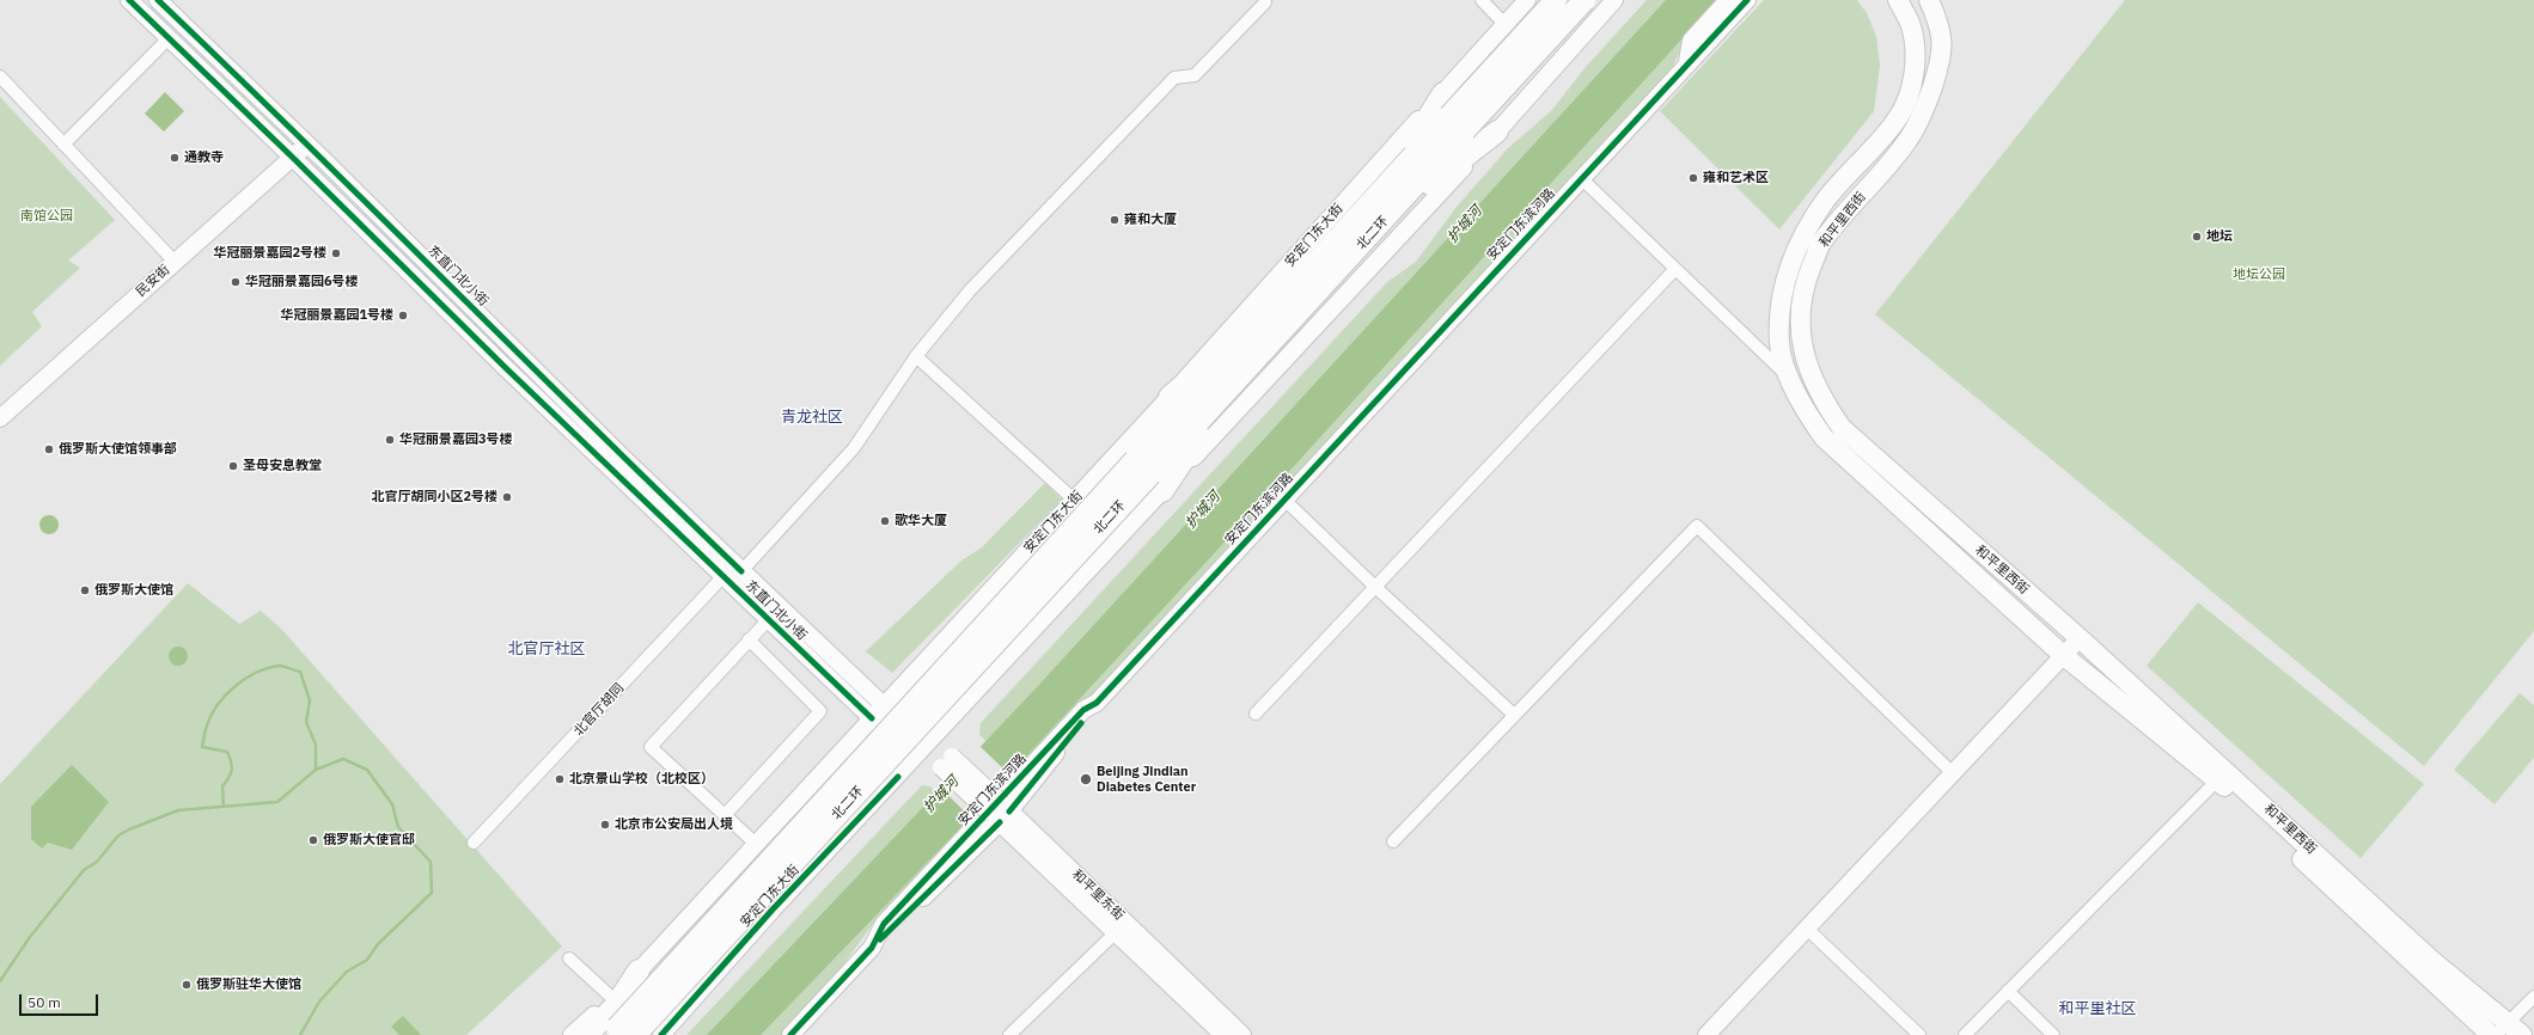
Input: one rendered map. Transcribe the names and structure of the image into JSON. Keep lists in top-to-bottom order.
{
  "streets": {
    "highway": ["北二环"],
    "main road": ["和平里西街"],
    "street": [
      "安定门东滨河路",
      "安定门东大街",
      "东直门北小街",
      "民安街",
      "北官厅胡同",
      "和平里东街"
    ]
  },
  "crossings": [
    ["北二环", "安定门东大街"],
    ["安定门东大街", "东直门北小街"],
    ["安定门东大街", "和平里东街"],
    ["东直门北小街", "民安街"],
    ["东直门北小街", "北官厅胡同"],
    ["东直门北小街", "和平里东街"]
  ],
  "districts": ["青龙社区", "北官厅社区", "和平里社区"],
  "water": ["护城河"],
  "parks": ["南馆公园", "地坛公园"],
  "places": [
    "通教寺",
    "雍和艺术区",
    "雍和大厦",
    "地坛",
    "华冠丽景嘉园2号楼",
    "华冠丽景嘉园6号楼",
    "华冠丽景嘉园1号楼",
    "华冠丽景嘉园3号楼",
    "俄罗斯大使馆领事部",
    "圣母安息教堂",
    "北官厅胡同小区2号楼",
    "歌华大厦",
    "俄罗斯大使馆",
    "北京景山学校（北校区）",
    "Beijing Jindian Diabetes Center",
    "北京市公安局出人境",
    "俄罗斯大使官邸",
    "俄罗斯驻华大使馆"
  ],
  "scale_bar": "50 m"
}
